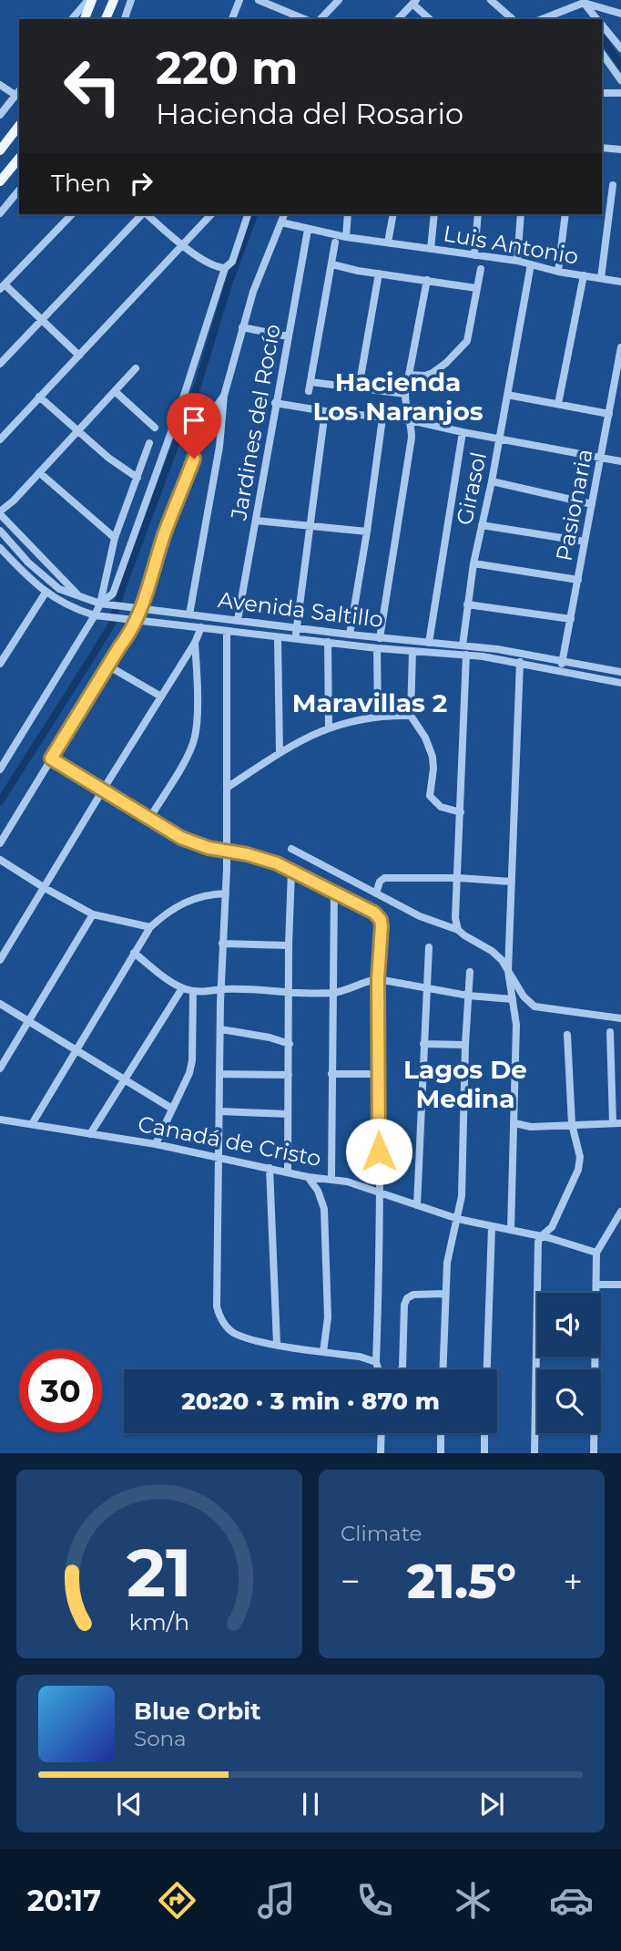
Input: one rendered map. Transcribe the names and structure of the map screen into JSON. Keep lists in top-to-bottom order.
{
  "streets": {
    "street": [
      "Luis Antonio",
      "Jardines del Rocío",
      "Girasol",
      "Pasionaria",
      "Avenida Saltillo",
      "Canadá de Cristo"
    ]
  },
  "crossings": [
    ["Luis Antonio", "Jardines del Rocío"],
    ["Luis Antonio", "Girasol"],
    ["Jardines del Rocío", "Avenida Saltillo"],
    ["Girasol", "Avenida Saltillo"],
    ["Pasionaria", "Avenida Saltillo"]
  ],
  "districts": ["Hacienda Los Naranjos", "Maravillas 2", "Lagos De Medina"],
  "page": {
    "turn": ["220 m", "Hacienda del Rosario"],
    "then": "Then",
    "limit": "30",
    "trip": "20:20 · 3 min · 870 m",
    "tile": "Climate",
    "heat": ["−", "21.5°", "+"],
    "song": ["Blue Orbit", "Sona"],
    "tabs": "20:17",
    "gauge": ["21", "km/h"]
  }
}
